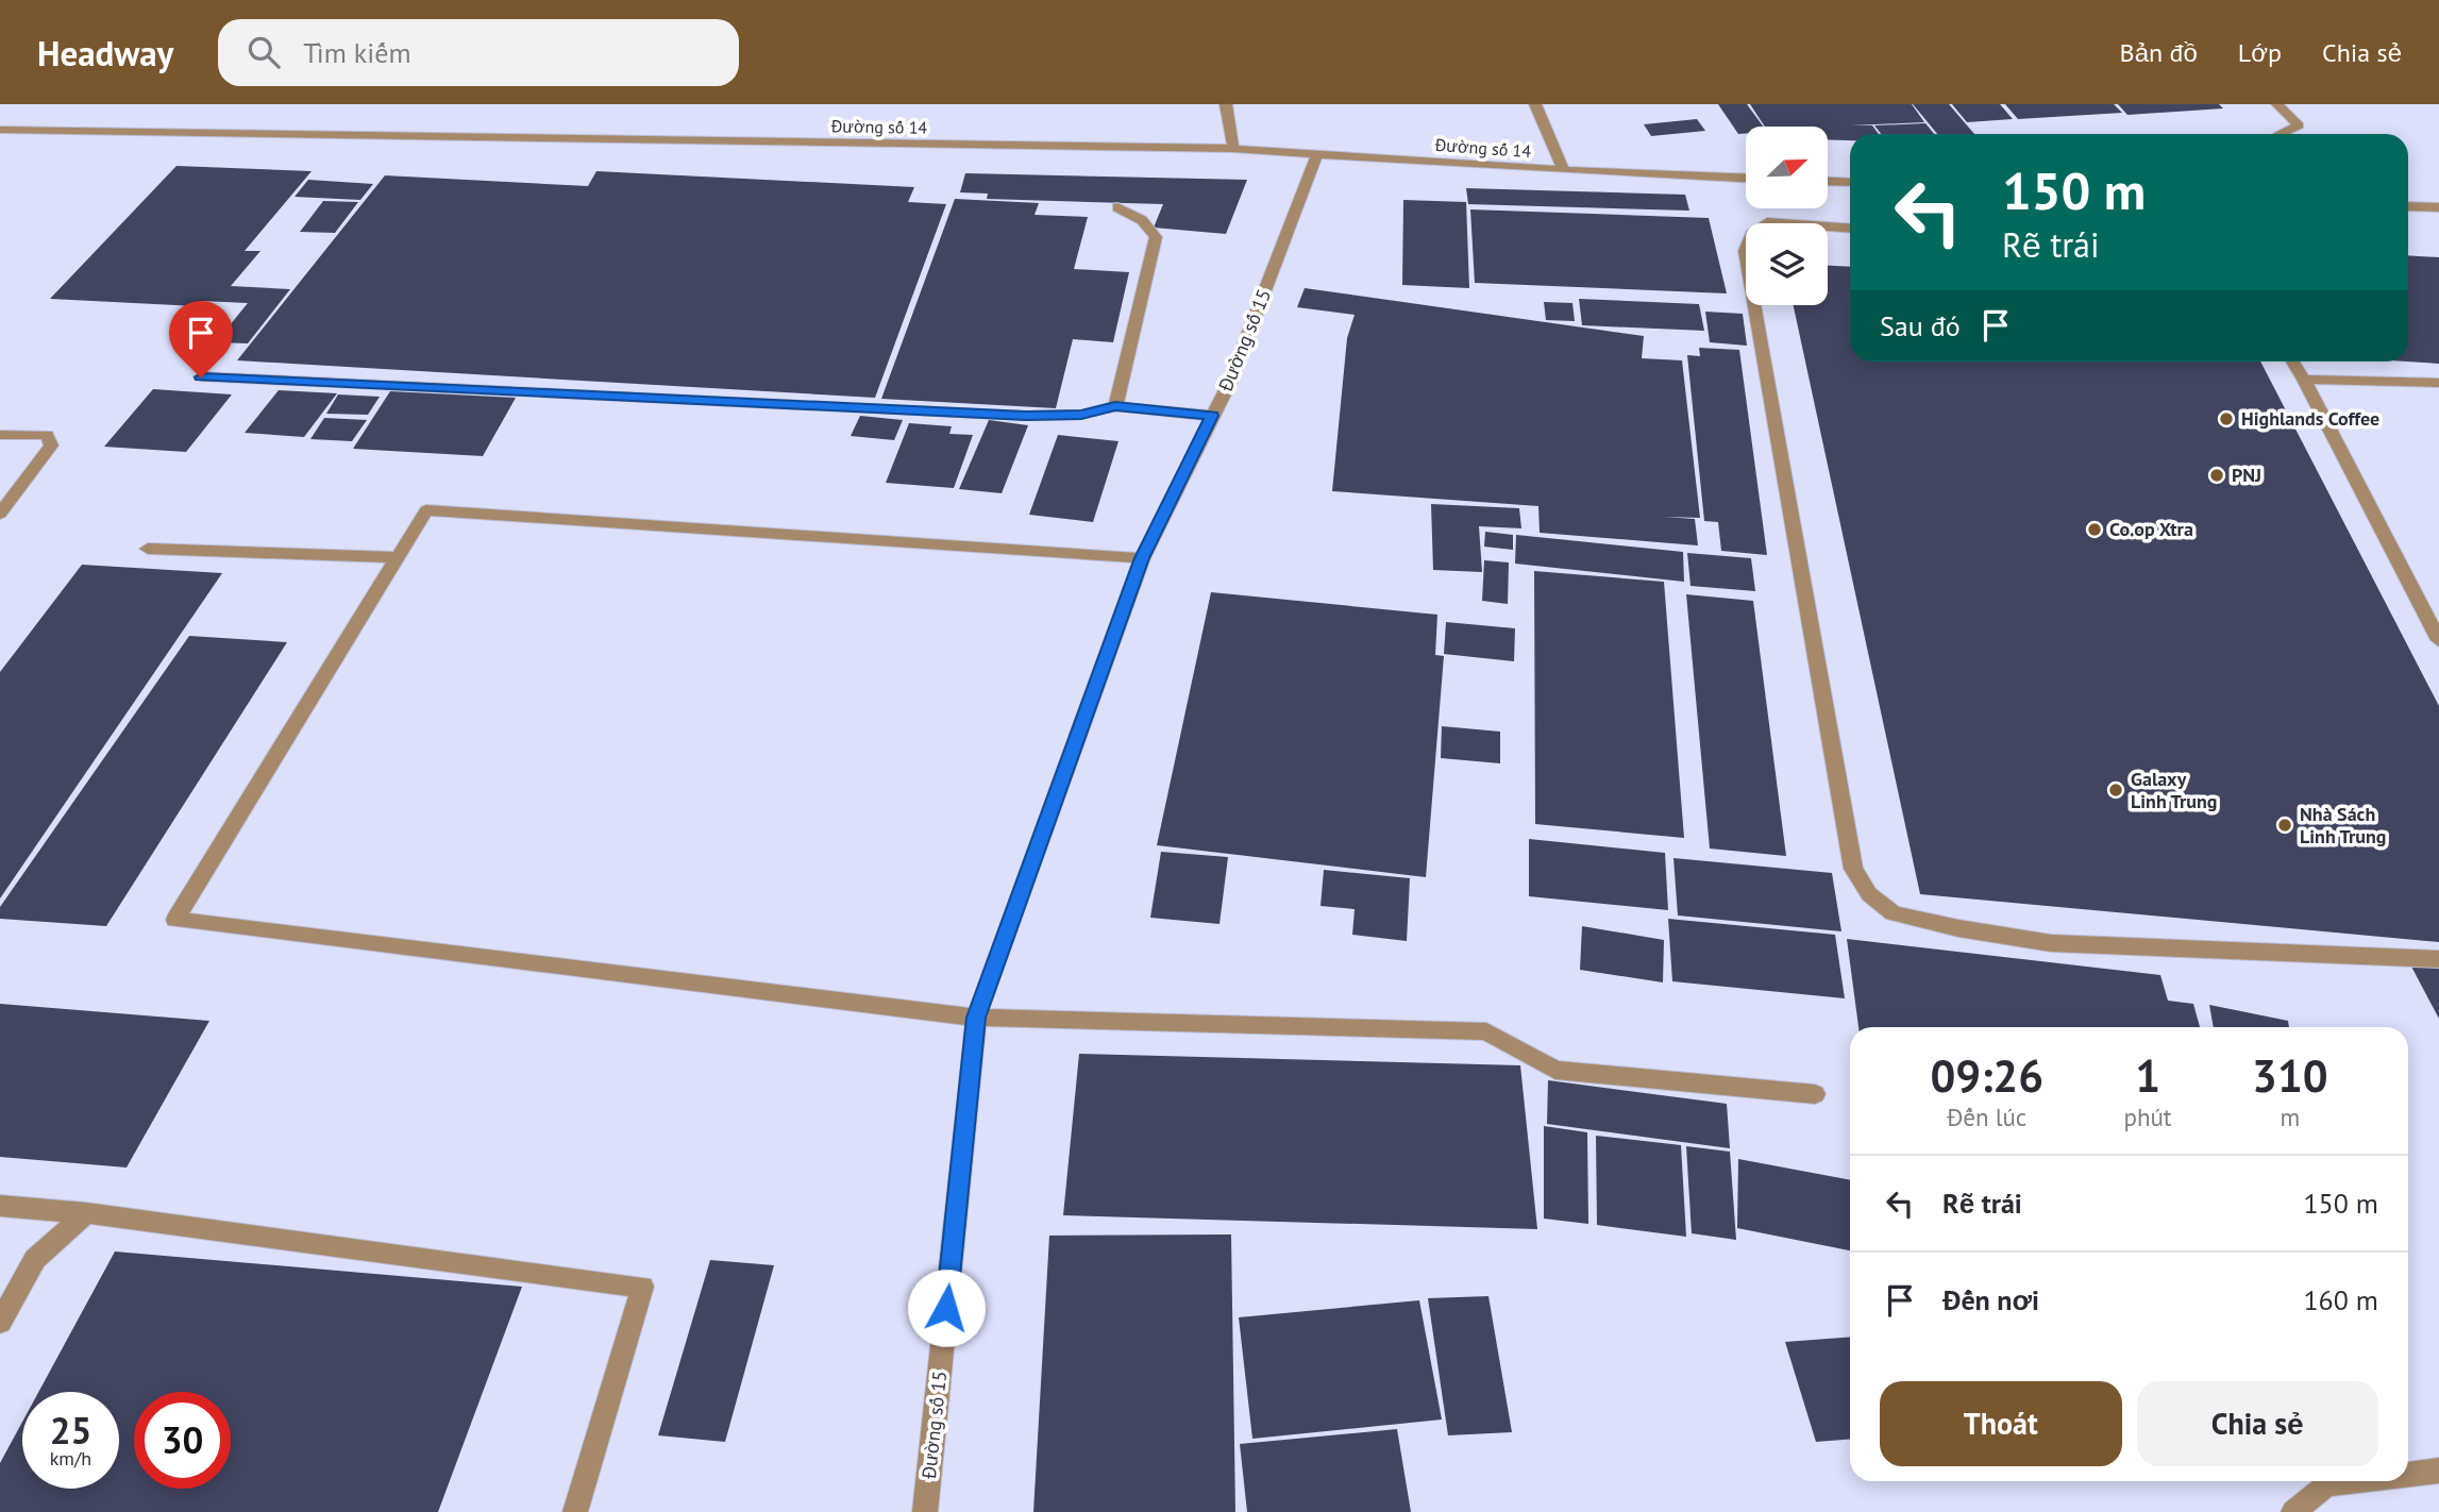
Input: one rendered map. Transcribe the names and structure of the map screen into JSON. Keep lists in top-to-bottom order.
{
  "streets": {
    "street": ["Đường số 14", "Đường số 15"]
  },
  "crossings": [
    ["Đường số 14", "Đường số 15"]
  ],
  "places": [
    "Highlands Coffee",
    "PNJ",
    "Co.op Xtra",
    "Galaxy Linh Trung",
    "Nhà Sách Linh Trung"
  ],
  "north": "top right",
  "page": {
    "header": "Headway",
    "search": "Tìm kiếm",
    "nav": ["Bản đồ", "Lớp", "Chia sẻ"],
    "turn": ["150 m", "Rẽ trái"],
    "then": "Sau đó",
    "eta": [
      "09:26",
      "Đến lúc",
      "1",
      "phút",
      "310",
      "m"
    ],
    "list": [
      {
        "name": "Rẽ trái",
        "value": "150 m"
      },
      {
        "name": "Đến nơi",
        "value": "160 m"
      }
    ],
    "buttons": ["Thoát", "Chia sẻ"],
    "speed": "25 km/h",
    "limit": "30"
  }
}
